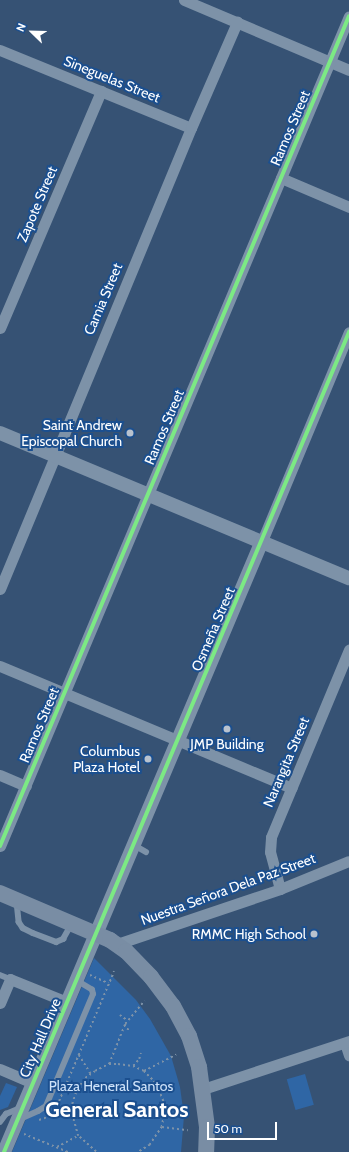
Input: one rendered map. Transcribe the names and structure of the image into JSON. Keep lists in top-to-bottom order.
{
  "streets": {
    "street": [
      "Sineguelas Street",
      "Ramos Street",
      "Zapote Street",
      "Camia Street",
      "Osmeña Street",
      "Narangita Street",
      "Nuestra Señora Dela Paz Street",
      "City Hall Drive"
    ]
  },
  "crossings": [
    ["Sineguelas Street", "Zapote Street"],
    ["Sineguelas Street", "Camia Street"],
    ["Osmeña Street", "City Hall Drive"],
    ["Narangita Street", "Nuestra Señora Dela Paz Street"]
  ],
  "districts": ["General Santos"],
  "parks": ["Plaza Heneral Santos"],
  "places": [
    "Saint Andrew Episcopal Church",
    "JMP Building",
    "Columbus Plaza Hotel",
    "RMMC High School"
  ],
  "scale_bar": "50 m",
  "north": "top left"
}
